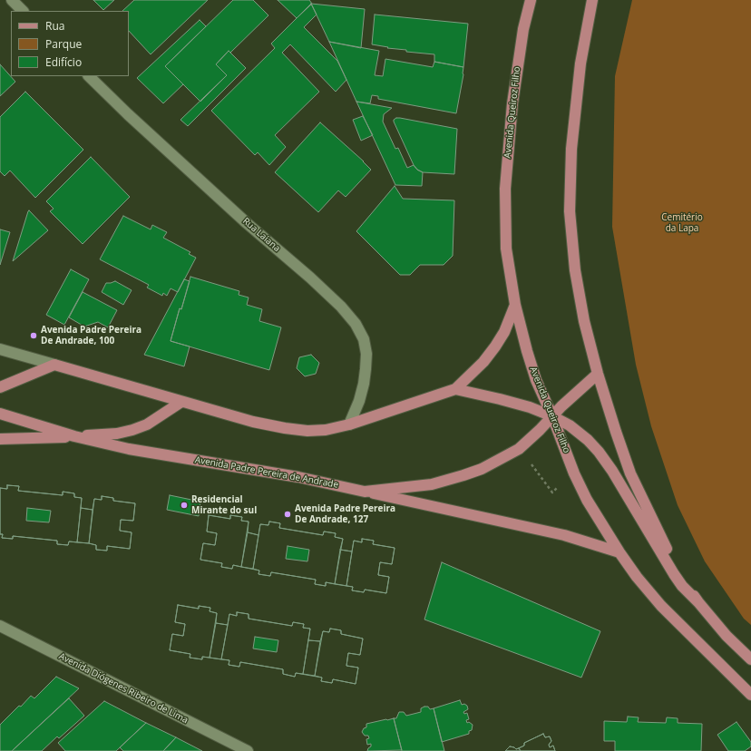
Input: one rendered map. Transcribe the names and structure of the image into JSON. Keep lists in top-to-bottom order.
{
  "streets": {
    "main road": ["Avenida Queiroz Filho", "Avenida Padre Pereira de Andrade"],
    "street": ["Rua Laiana", "Avenida Diógenes Ribeiro de Lima"]
  },
  "crossings": [
    ["Avenida Queiroz Filho", "Avenida Padre Pereira de Andrade"]
  ],
  "parks": ["Cemitério da Lapa"],
  "places": ["Avenida Padre Pereira De Andrade, 100", "Residencial Mirante do sul", "Avenida Padre Pereira De Andrade, 127"],
  "legend": ["Rua", "Parque", "Edifício"]
}
